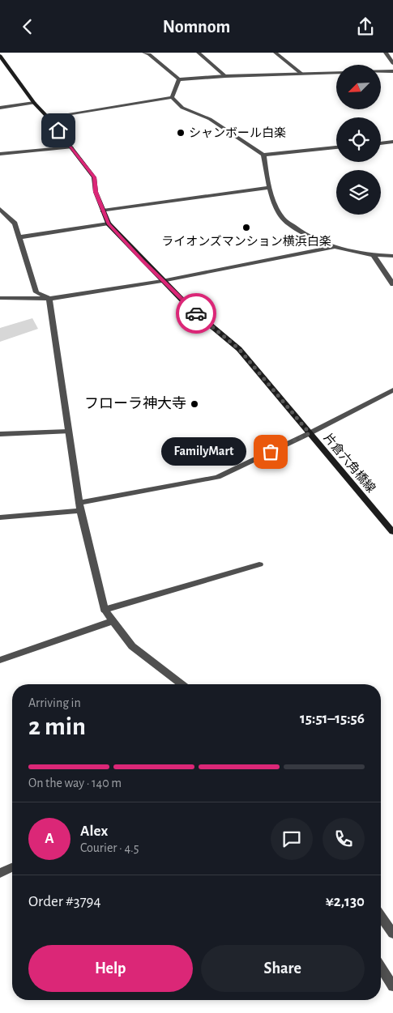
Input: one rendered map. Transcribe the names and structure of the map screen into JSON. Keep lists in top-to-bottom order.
{
  "streets": {
    "street": ["片倉六角橋線"]
  },
  "places": [
    "シャンボール白楽",
    "ライオンズマンション横浜白楽",
    "フローラ神大寺",
    "FamilyMart"
  ],
  "north": "bottom left",
  "page": {
    "header": "Nomnom",
    "bubble": "FamilyMart",
    "heading": ["2 min", "Arriving in", "15:51–15:56"],
    "panel": [
      "Alex",
      "Courier · 4.5",
      "Order #3794",
      "¥2,130"
    ],
    "bar": "On the way · 140 m",
    "round": "A",
    "buttons": ["Help", "Share"]
  }
}
